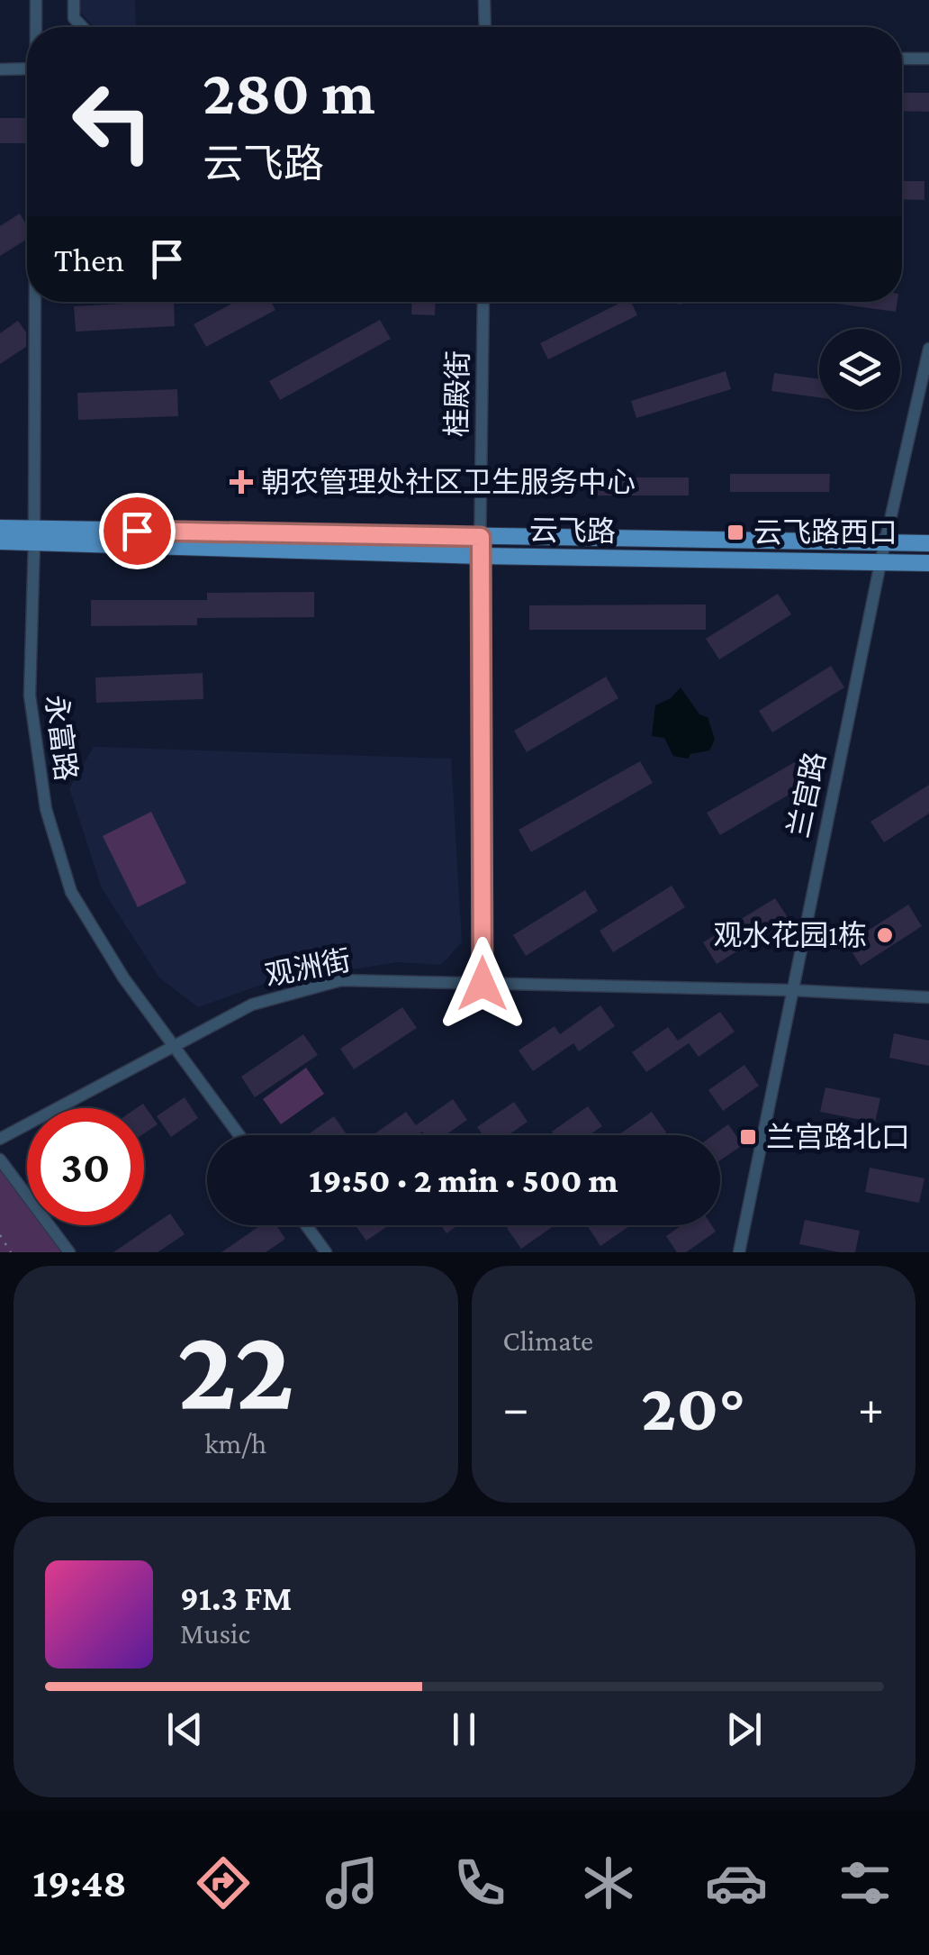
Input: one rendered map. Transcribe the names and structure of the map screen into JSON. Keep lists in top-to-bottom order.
{
  "streets": {
    "main road": ["云飞路"],
    "street": [
      "桂殿街",
      "永富路",
      "兰宫路",
      "观洲街"
    ]
  },
  "crossings": [
    ["桂殿街", "云飞路"],
    ["桂殿街", "观洲街"],
    ["云飞路", "永富路"],
    ["云飞路", "兰宫路"],
    ["永富路", "观洲街"],
    ["兰宫路", "观洲街"]
  ],
  "places": {
    "health": ["朝农管理处社区卫生服务中心"],
    "transit": ["云飞路西口", "兰宫路北口"],
    "other": ["观水花园1栋"]
  },
  "page": {
    "turn": ["280 m", "云飞路"],
    "then": "Then",
    "limit": "30",
    "trip": "19:50 · 2 min · 500 m",
    "tile": [
      ["22", "km/h"],
      "Climate"
    ],
    "heat": ["−", "20°", "+"],
    "song": ["91.3 FM", "Music"],
    "tabs": "19:48"
  }
}
